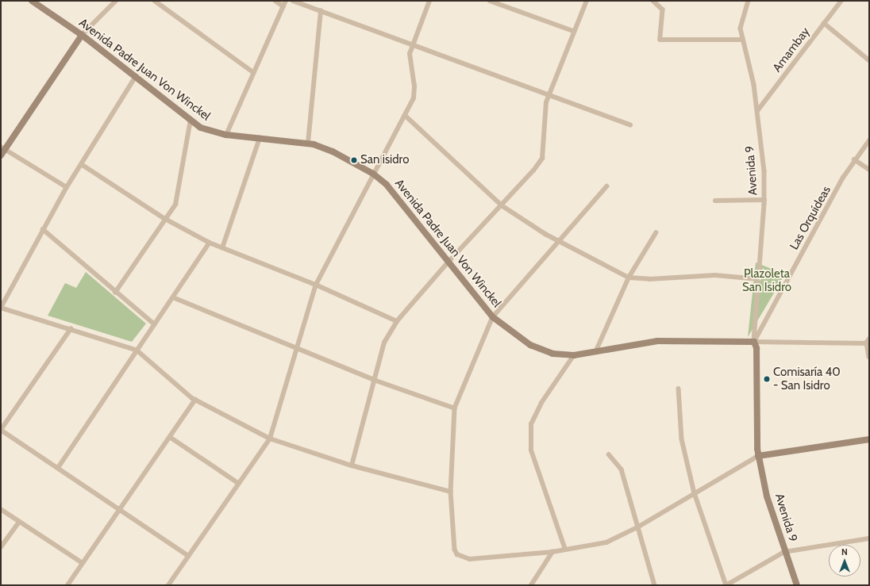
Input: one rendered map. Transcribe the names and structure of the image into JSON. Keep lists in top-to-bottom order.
{
  "streets": {
    "main road": ["Avenida Padre Juan Von Winckel", "Avenida 9"],
    "street": ["Amambay", "Las Orquídeas"]
  },
  "crossings": [
    ["Amambay", "Avenida 9"],
    ["Avenida Padre Juan Von Winckel", "Avenida 9"],
    ["Avenida Padre Juan Von Winckel", "Las Orquídeas"],
    ["Avenida 9", "Las Orquídeas"]
  ],
  "parks": ["Plazoleta San Isidro"],
  "places": ["San isidro", "Comisaría 40 - San Isidro"],
  "north": "top"
}
